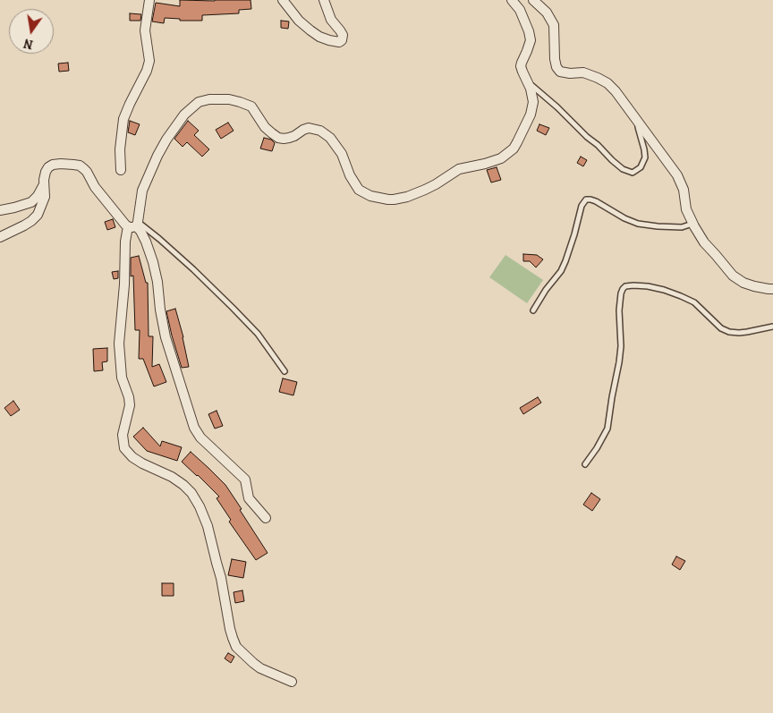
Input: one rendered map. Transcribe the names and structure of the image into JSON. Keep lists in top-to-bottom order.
{
  "north": "bottom"
}
